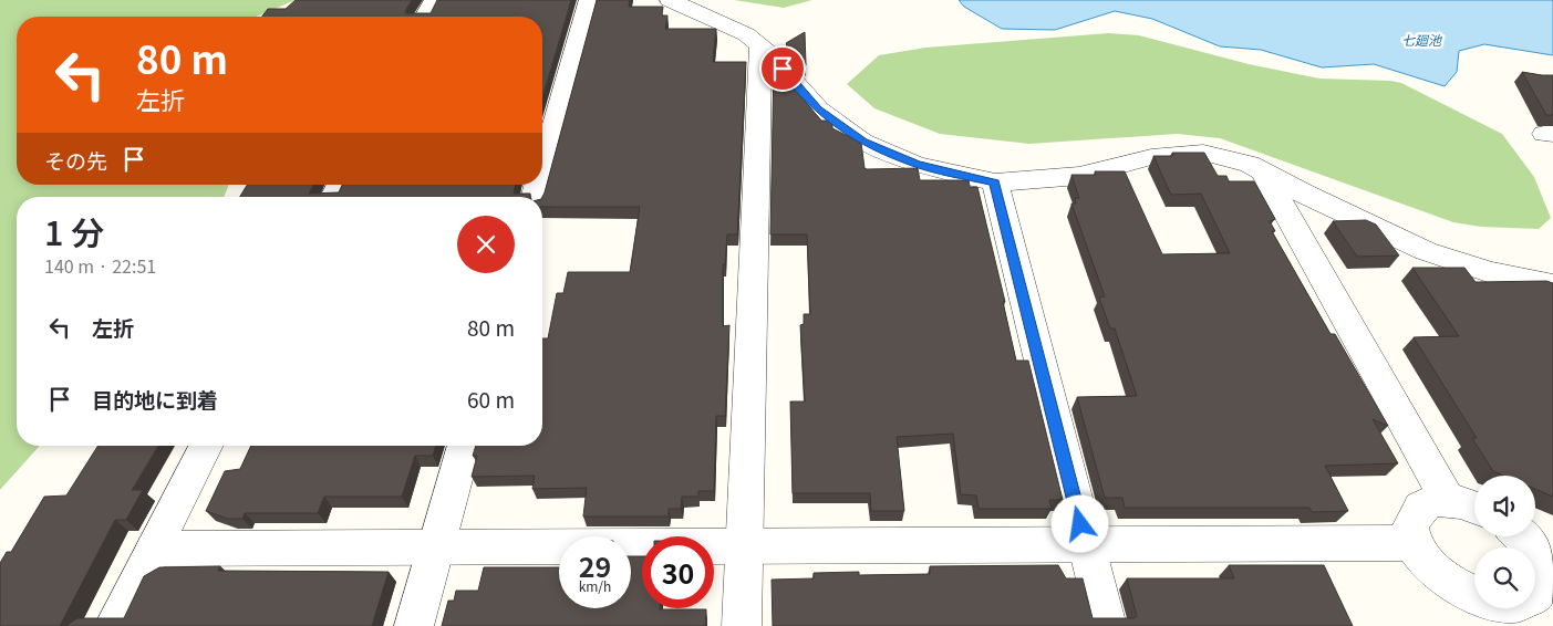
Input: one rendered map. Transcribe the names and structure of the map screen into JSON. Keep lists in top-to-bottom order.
{
  "water": ["七廻池"],
  "page": {
    "turn": ["80 m", "左折"],
    "then": "その先",
    "heading": ["1 分", "140 m · 22:51"],
    "list": [
      {
        "name": "左折",
        "value": "80 m"
      },
      {
        "name": "目的地に到着",
        "value": "60 m"
      }
    ],
    "speed": "29 km/h",
    "limit": "30"
  }
}
